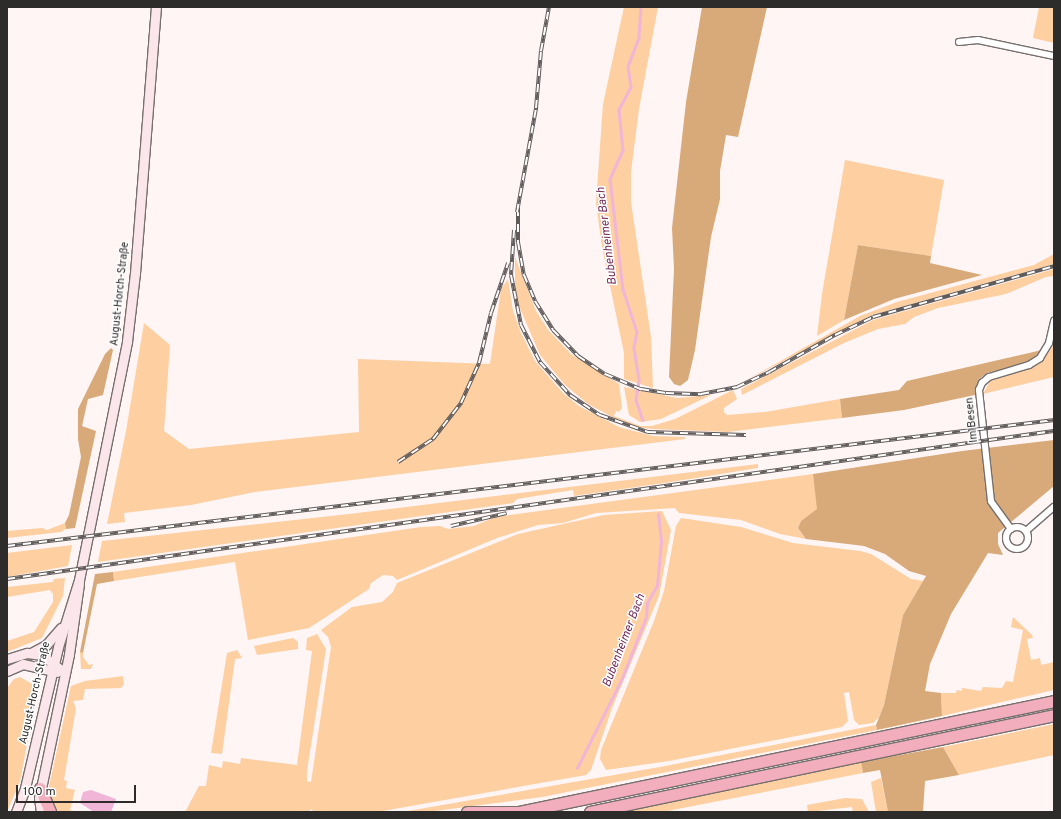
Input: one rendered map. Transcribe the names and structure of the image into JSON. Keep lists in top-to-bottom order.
{
  "streets": {
    "main road": ["August-Horch-Straße"],
    "street": ["Im Besen"]
  },
  "water": ["Bubenheimer Bach"],
  "scale_bar": "100 m"
}
